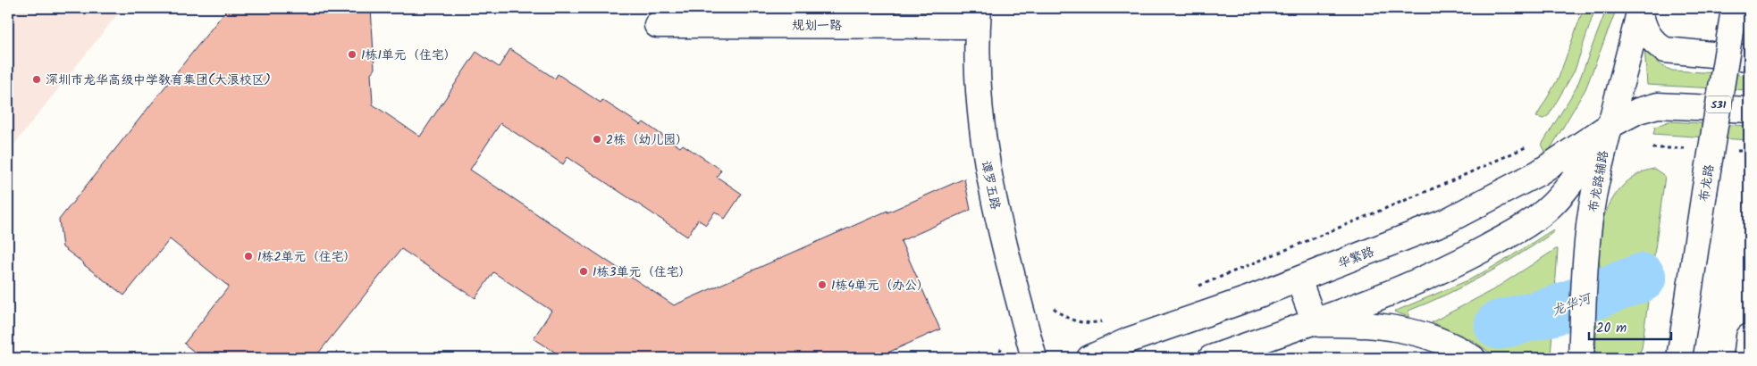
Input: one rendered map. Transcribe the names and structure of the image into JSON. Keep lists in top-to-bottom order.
{
  "streets": {
    "main road": [
      "规划一路",
      "S31",
      "布龙路辅路",
      "布龙路",
      "谭罗五路",
      "华繁路"
    ]
  },
  "crossings": [
    ["规划一路", "谭罗五路"],
    ["布龙路辅路", "华繁路"]
  ],
  "water": ["龙华河"],
  "places": [
    "1栋1单元（住宅）",
    "深圳市龙华高级中学教育集团(大浪校区)",
    "2栋（幼儿园）",
    "1栋2单元（住宅）",
    "1栋3单元（住宅）",
    "1栋4单元（办公）"
  ],
  "scale_bar": "20 m"
}
